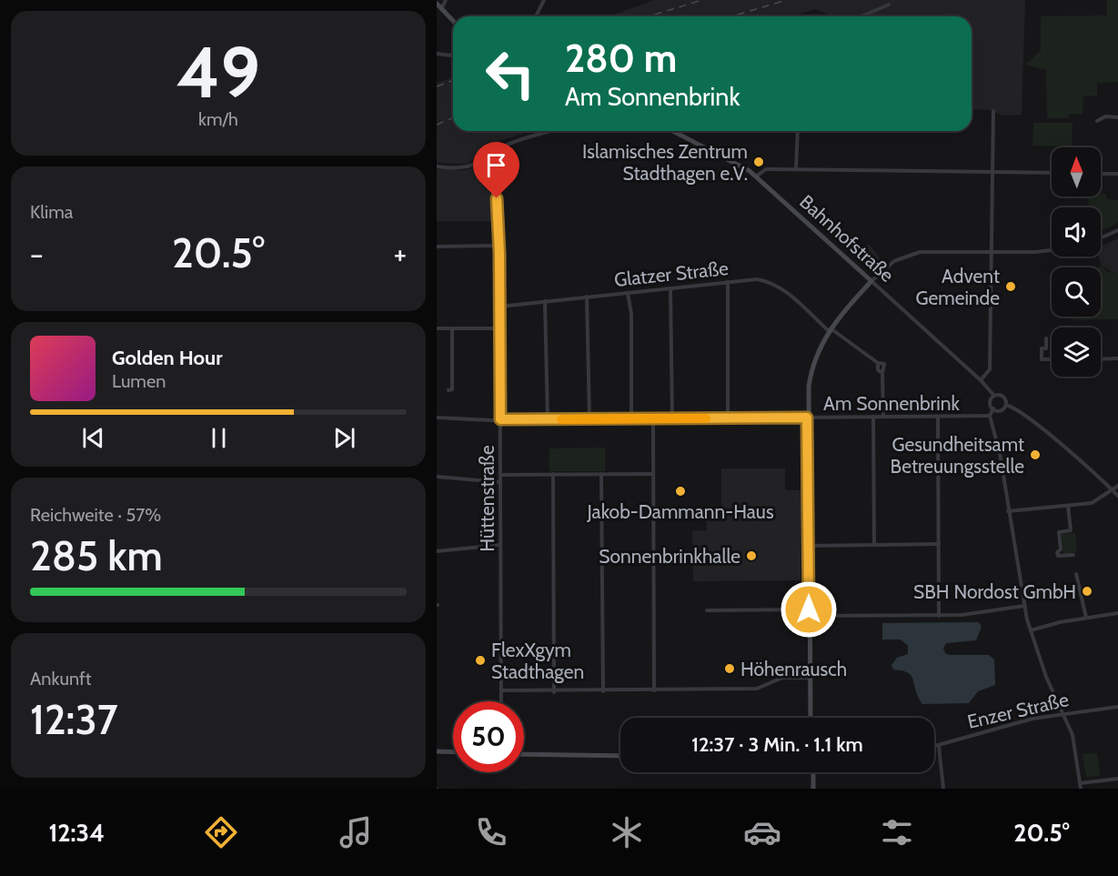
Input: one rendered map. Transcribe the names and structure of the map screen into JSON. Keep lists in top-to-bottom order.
{
  "streets": {
    "main road": ["Bahnhofstraße"],
    "street": [
      "Glatzer Straße",
      "Am Sonnenbrink",
      "Hüttenstraße",
      "Enzer Straße"
    ]
  },
  "crossings": [
    ["Glatzer Straße", "Am Sonnenbrink"],
    ["Glatzer Straße", "Hüttenstraße"],
    ["Am Sonnenbrink", "Hüttenstraße"]
  ],
  "places": [
    "Islamisches Zentrum Stadthagen e.V.",
    "Advent Gemeinde",
    "Gesundheitsamt Betreuungsstelle",
    "Jakob-Dammann-Haus",
    "Sonnenbrinkhalle",
    "SBH Nordost GmbH",
    "FlexXgym Stadthagen",
    "Höhenrausch"
  ],
  "north": "top",
  "page": {
    "tile": [
      ["49", "km/h"],
      "Klima",
      ["Reichweite · 57%", "285 km"],
      ["Ankunft", "12:37"]
    ],
    "turn": ["280 m", "Am Sonnenbrink"],
    "heat": ["−", "20.5°", "+"],
    "song": ["Golden Hour", "Lumen"],
    "limit": "50",
    "trip": "12:37 · 3 Min. · 1.1 km",
    "tabs": ["12:34", "20.5°"]
  }
}
